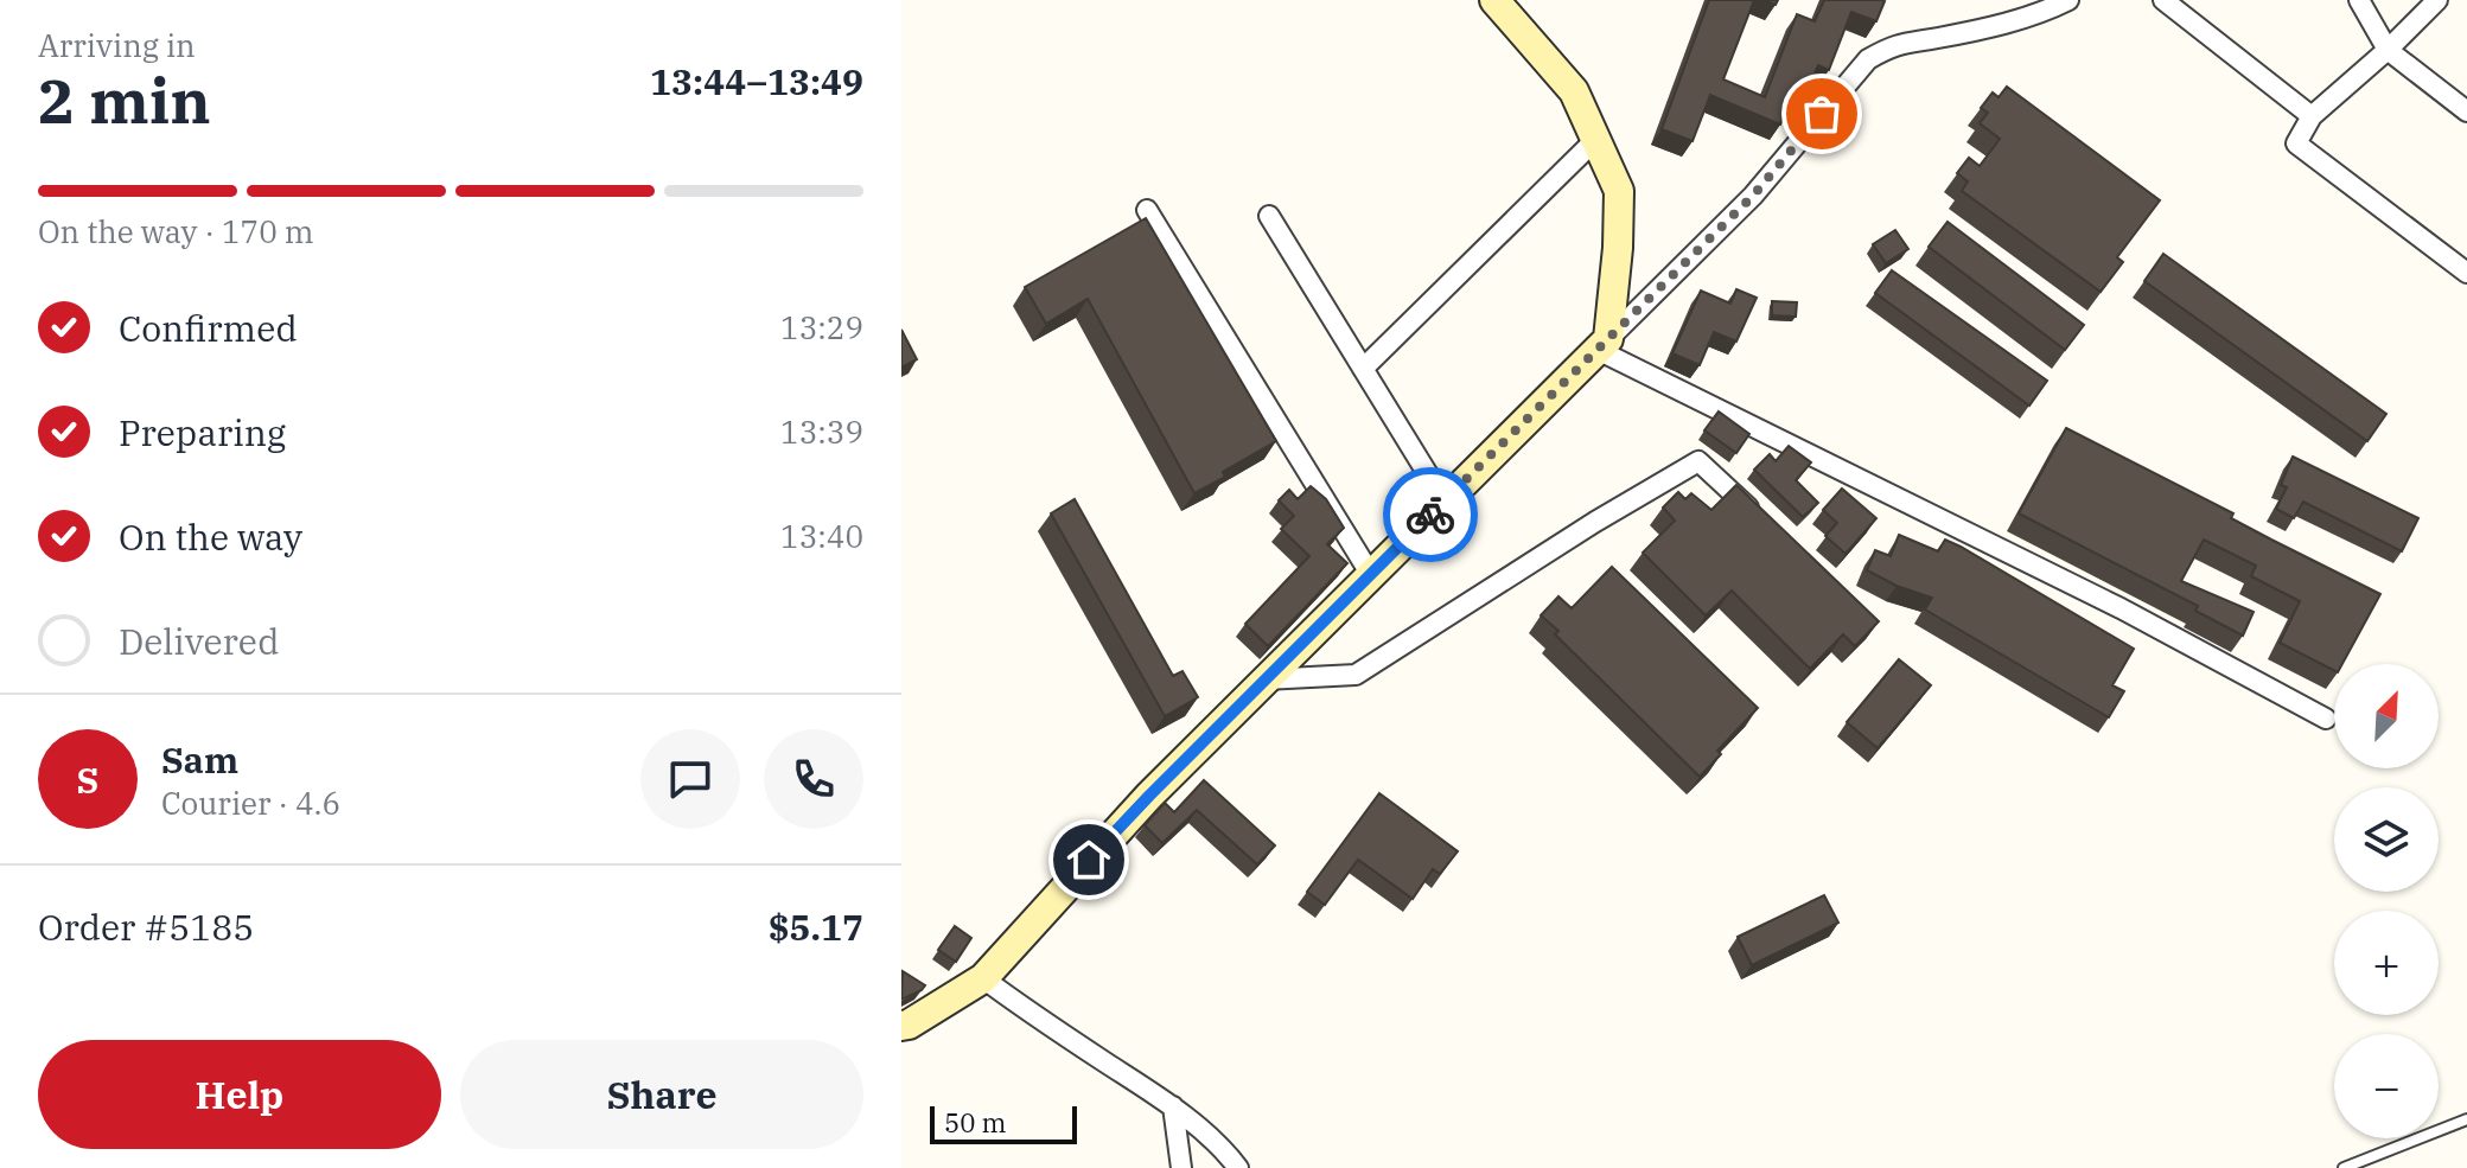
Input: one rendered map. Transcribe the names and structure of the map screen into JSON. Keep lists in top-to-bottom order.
{
  "scale_bar": "50 m",
  "north": "top right",
  "page": {
    "heading": ["2 min", "Arriving in", "13:44–13:49"],
    "panel": [
      "Sam",
      "Courier · 4.6",
      "Order #5185",
      "$5.17"
    ],
    "bar": "On the way · 170 m",
    "list": [
      ["Confirmed", "13:29"],
      ["Preparing", "13:39"],
      ["On the way", "13:40"],
      "Delivered"
    ],
    "map_buttons": ["+", "−"],
    "round": "S",
    "buttons": ["Help", "Share"],
    "scale": "50 m"
  }
}
